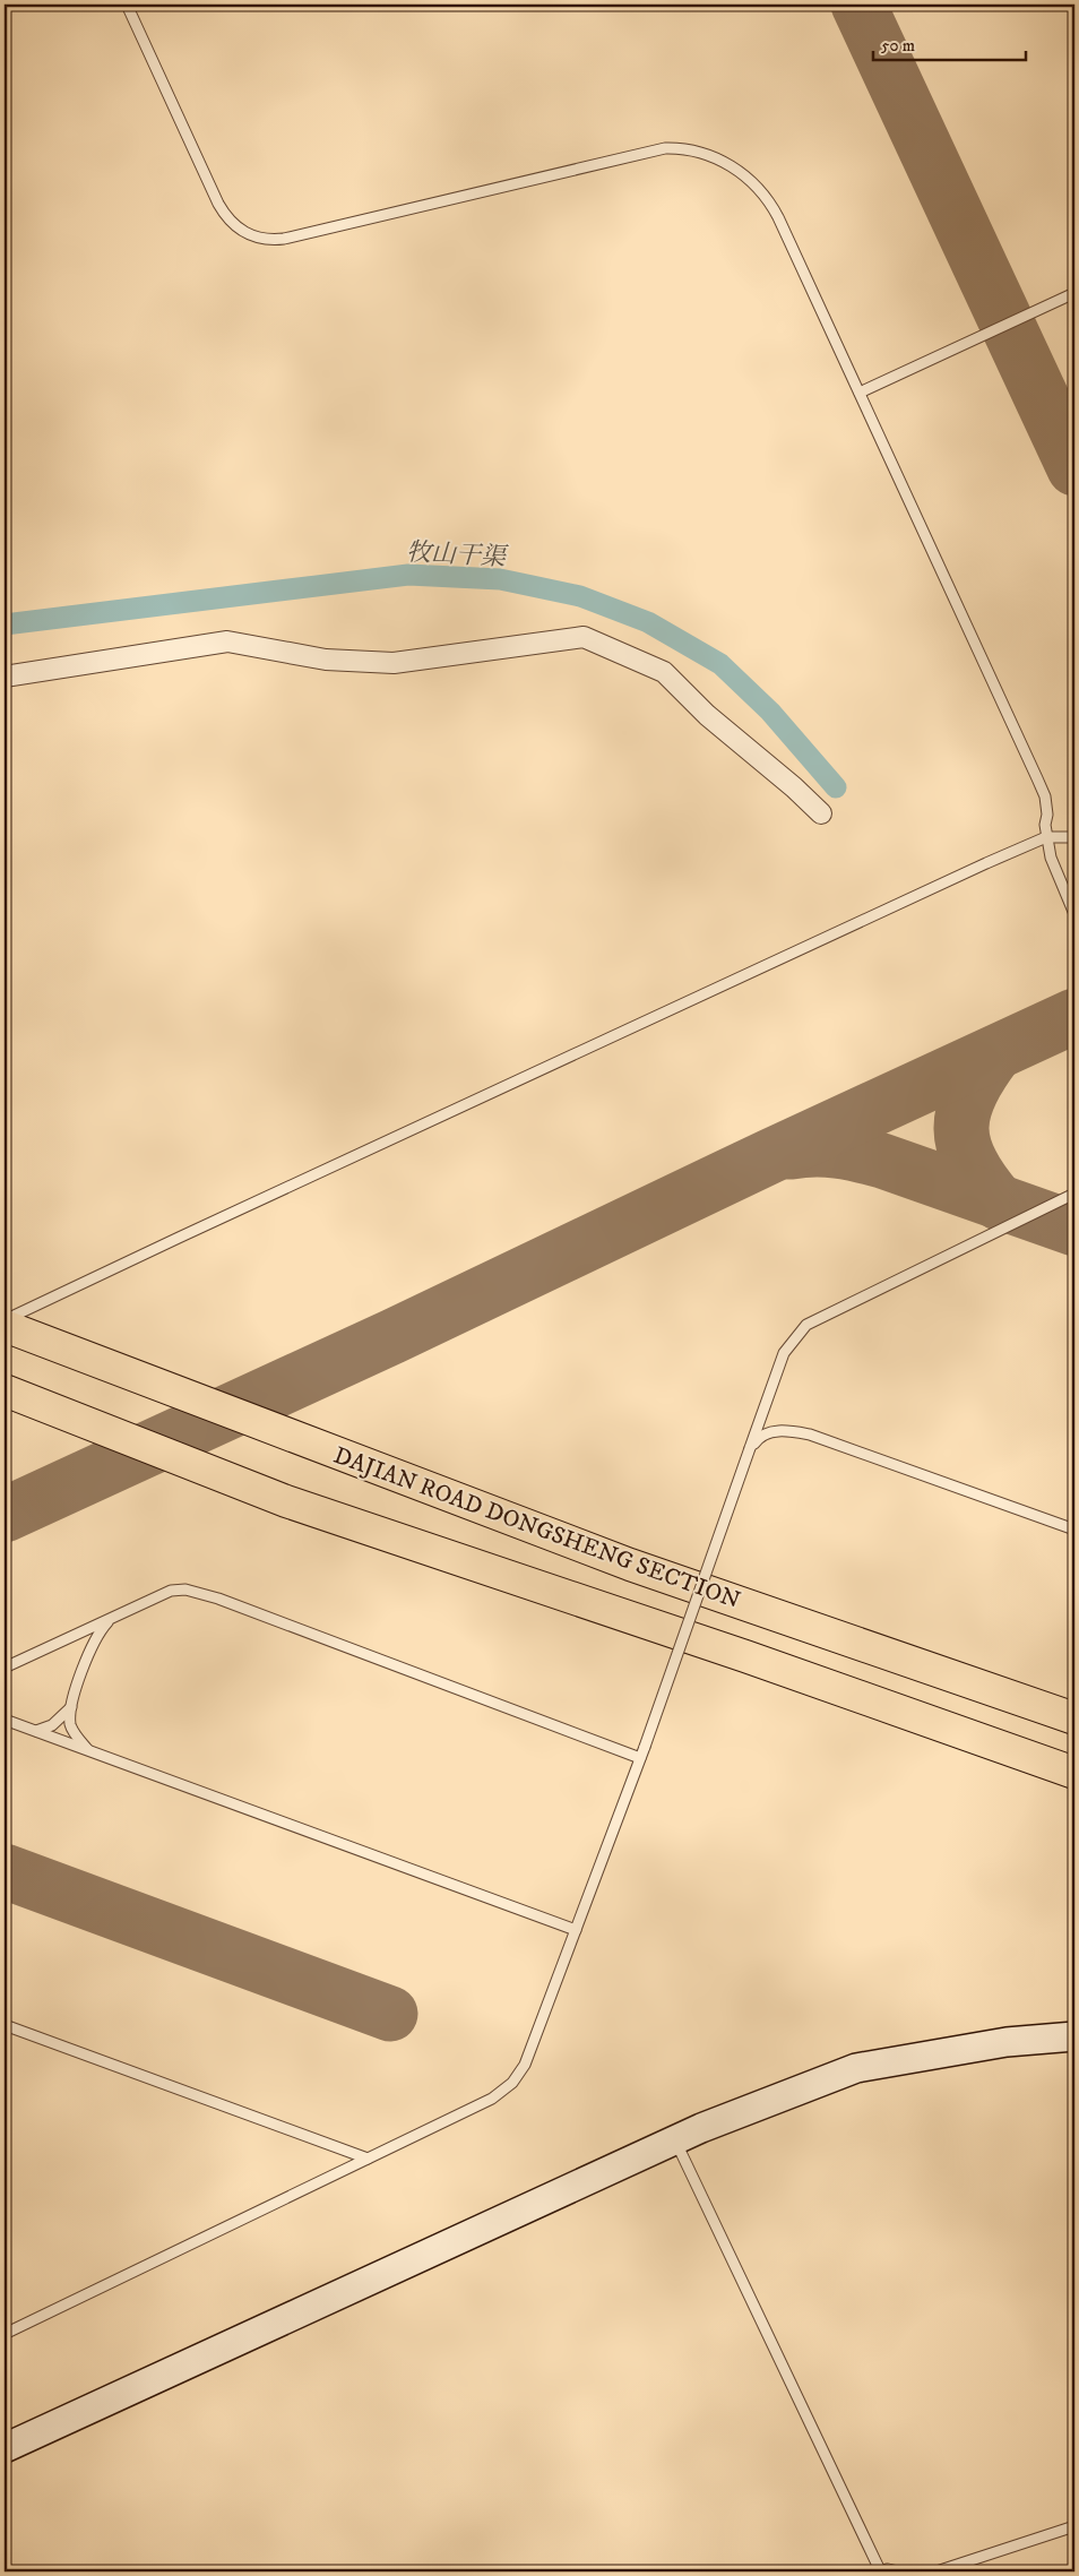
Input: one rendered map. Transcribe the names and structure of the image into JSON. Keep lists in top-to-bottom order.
{
  "streets": {
    "main road": ["DAJIAN ROAD DONGSHENG SECTION"]
  },
  "water": ["牧山干渠"],
  "scale_bar": "50 m"
}
